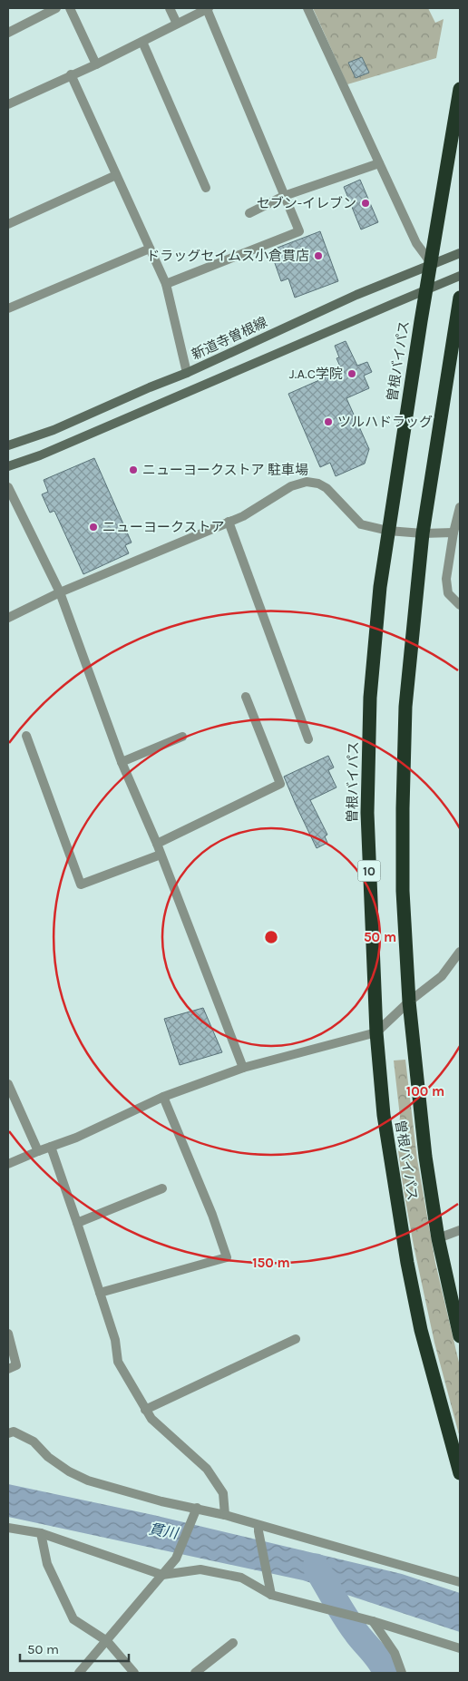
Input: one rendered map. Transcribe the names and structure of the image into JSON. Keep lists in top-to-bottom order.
{
  "streets": {
    "highway": ["曽根バイパス", "10"],
    "main road": ["新道寺曽根線"]
  },
  "crossings": [
    ["新道寺曽根線", "曽根バイパス"]
  ],
  "water": ["貫川"],
  "places": [
    "セブン-イレブン",
    "ドラッグセイムス小倉貫店",
    "J.A.C学院",
    "ツルハドラッグ",
    "ニューヨークストア 駐車場",
    "ニューヨークストア"
  ],
  "scale_bar": "50 m",
  "rings": ["50 m", "100 m", "150 m"]
}
